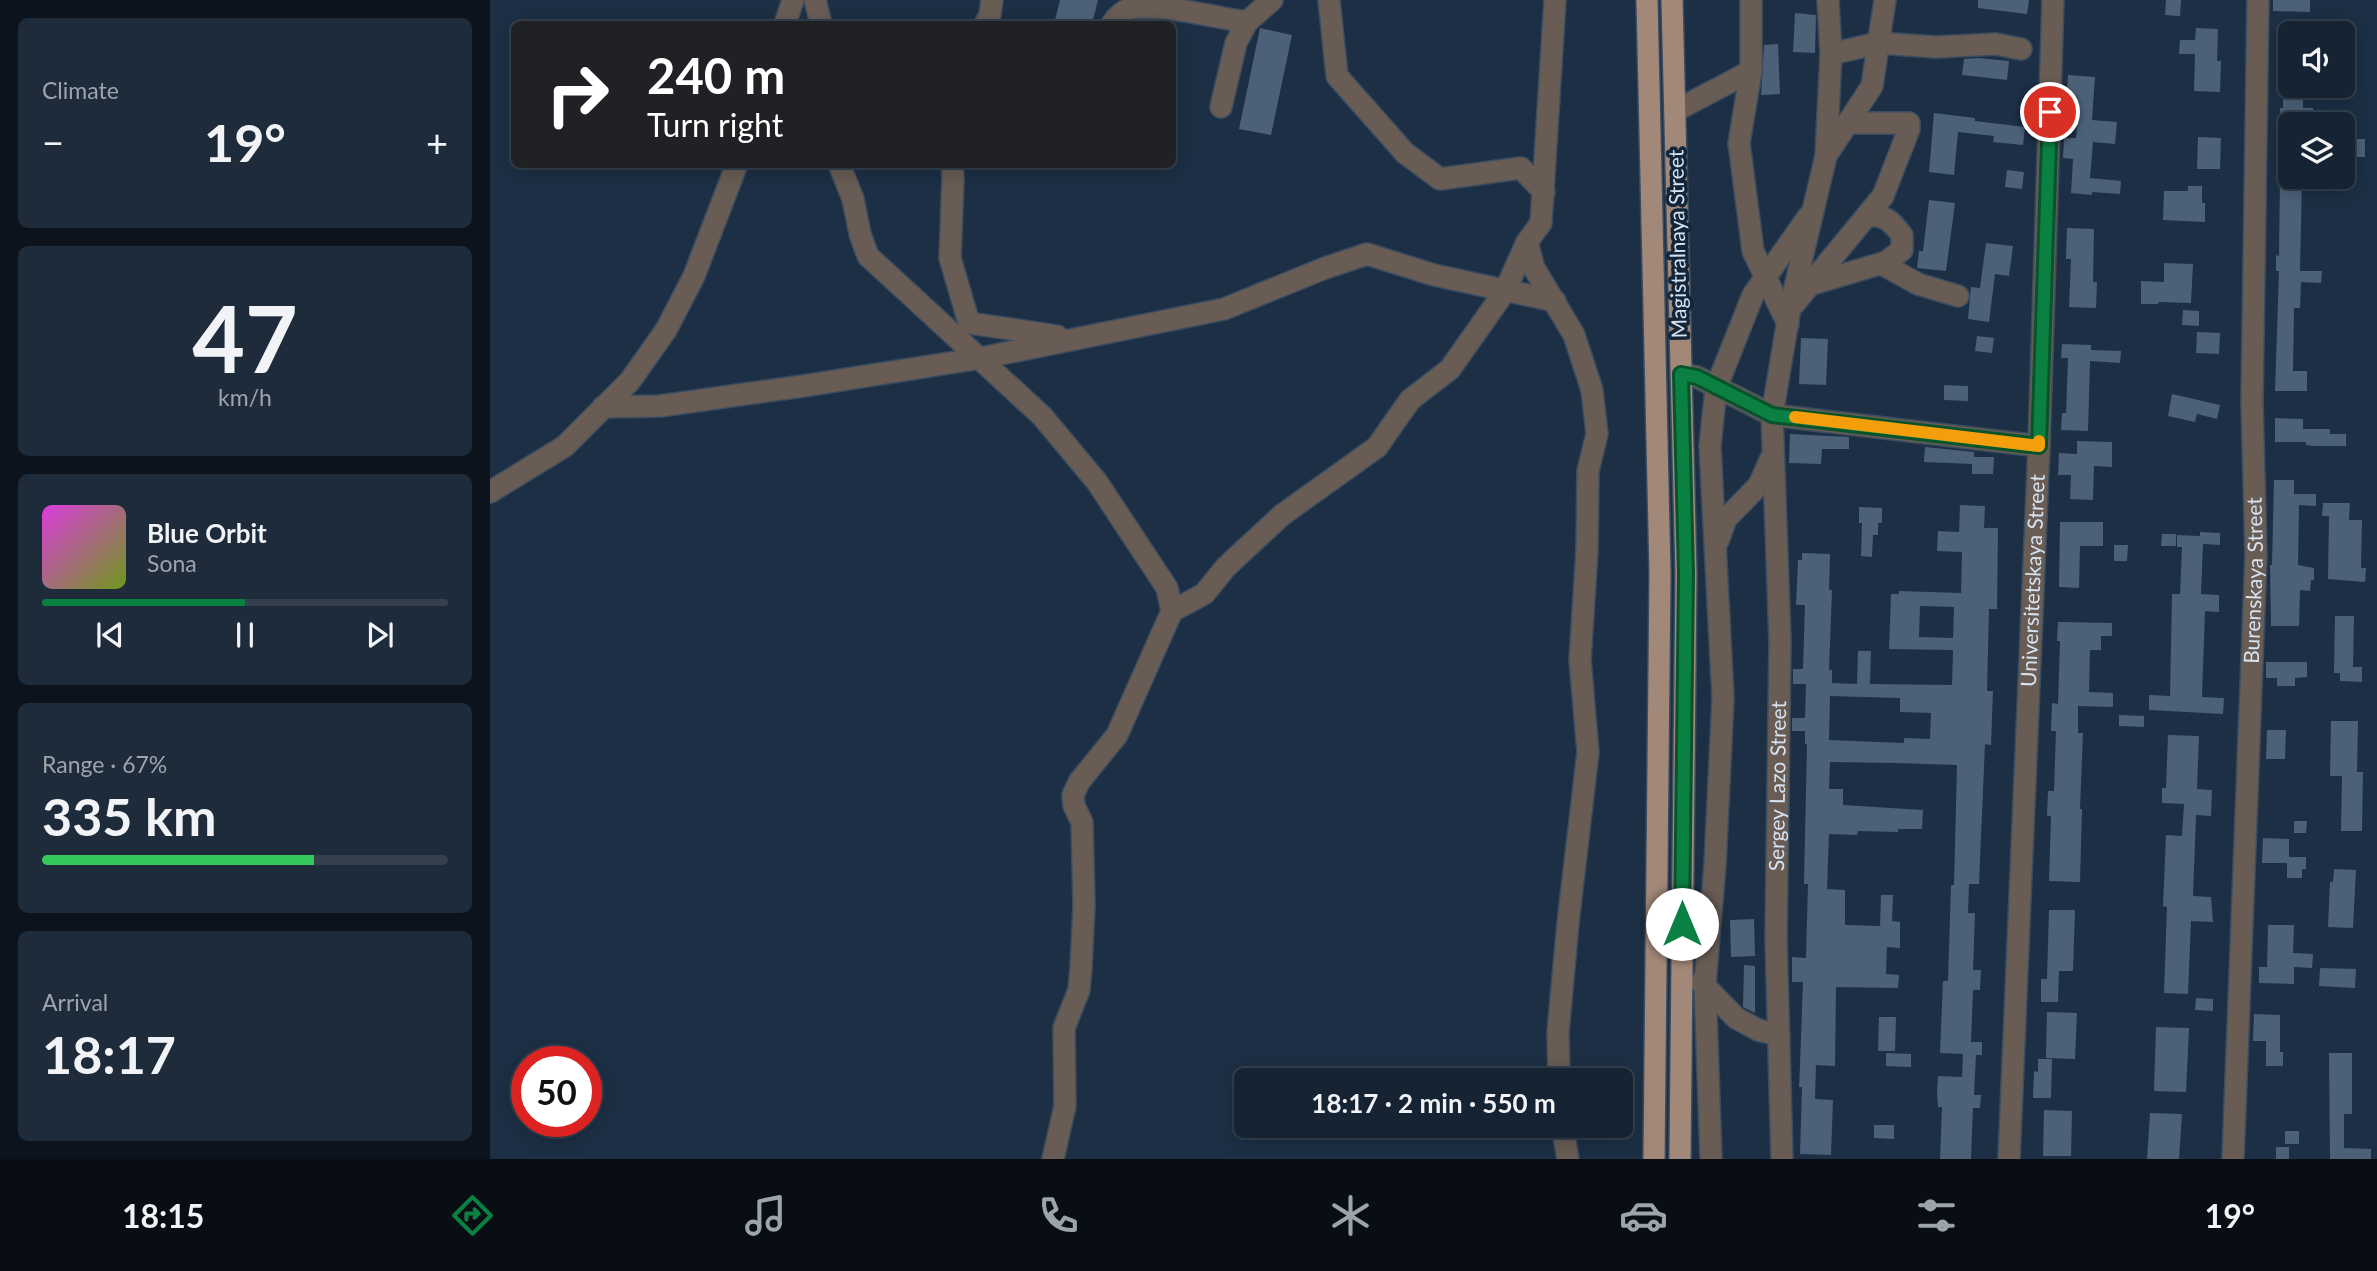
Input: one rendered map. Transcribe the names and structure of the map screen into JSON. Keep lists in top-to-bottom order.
{
  "streets": {
    "main road": ["Magistralnaya Street"],
    "street": ["Universitetskaya Street", "Burenskaya Street", "Sergey Lazo Street"]
  },
  "page": {
    "tile": [
      "Climate",
      ["47", "km/h"],
      ["Range · 67%", "335 km"],
      ["Arrival", "18:17"]
    ],
    "turn": ["240 m", "Turn right"],
    "heat": ["−", "19°", "+"],
    "song": ["Blue Orbit", "Sona"],
    "limit": "50",
    "trip": "18:17 · 2 min · 550 m",
    "tabs": ["18:15", "19°"]
  }
}
